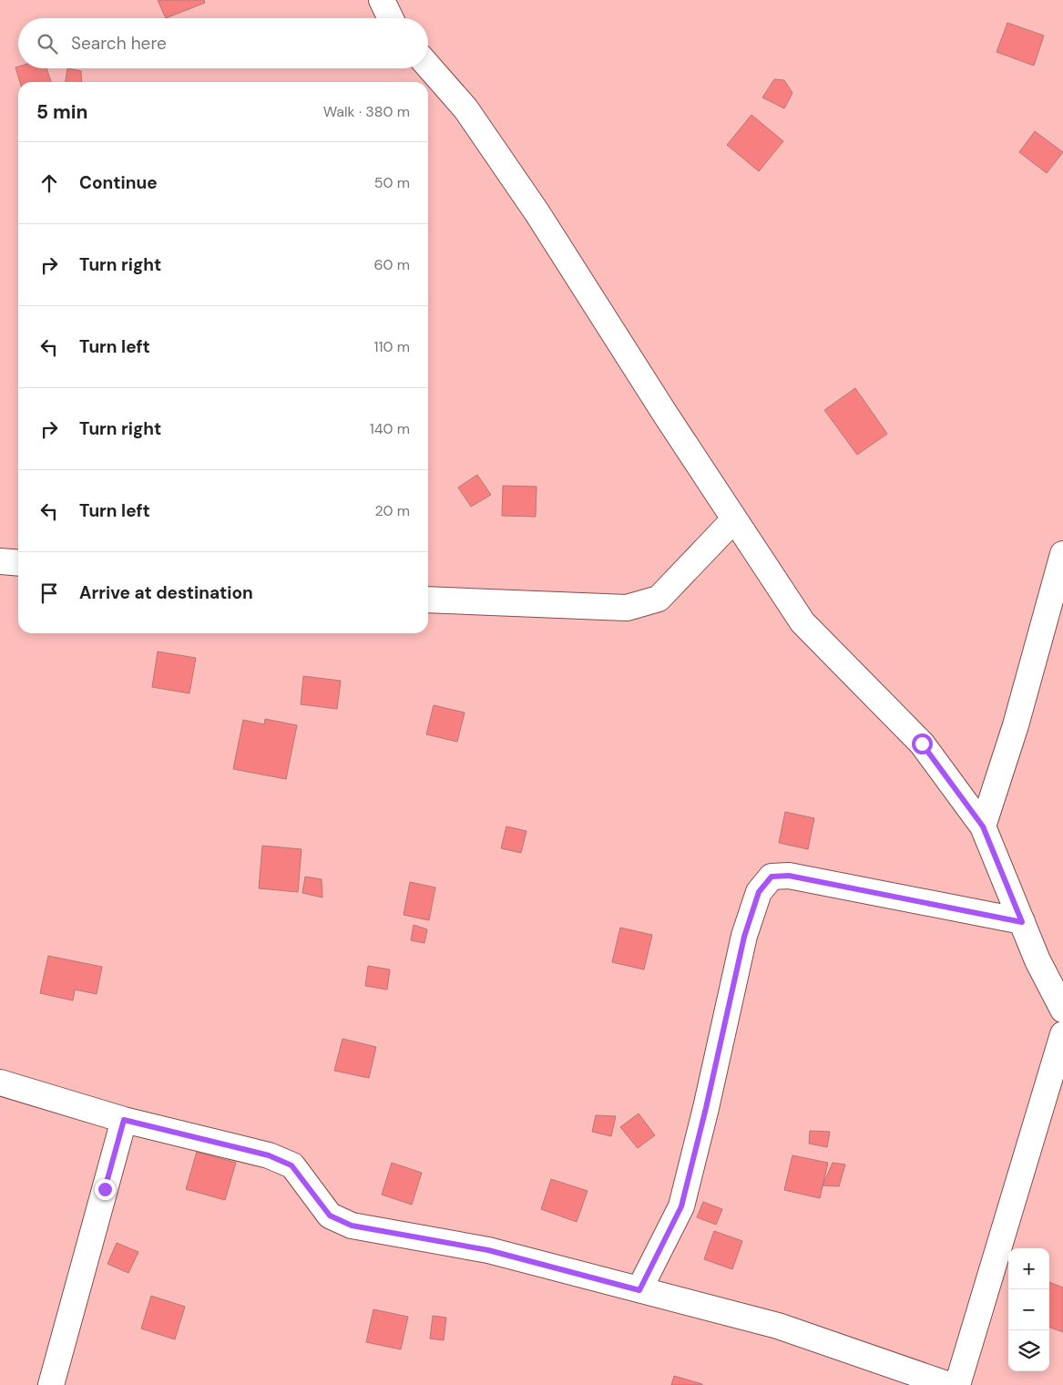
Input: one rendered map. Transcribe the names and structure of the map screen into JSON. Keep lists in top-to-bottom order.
{
  "page": {
    "search": "Search here",
    "heading": ["5 min", "Walk · 380 m"],
    "list": [
      ["Continue", "50 m"],
      ["Turn right", "60 m"],
      ["Turn left", "110 m"],
      ["Turn right", "140 m"],
      ["Turn left", "20 m"],
      "Arrive at destination"
    ],
    "map_buttons": ["+", "−"]
  }
}
